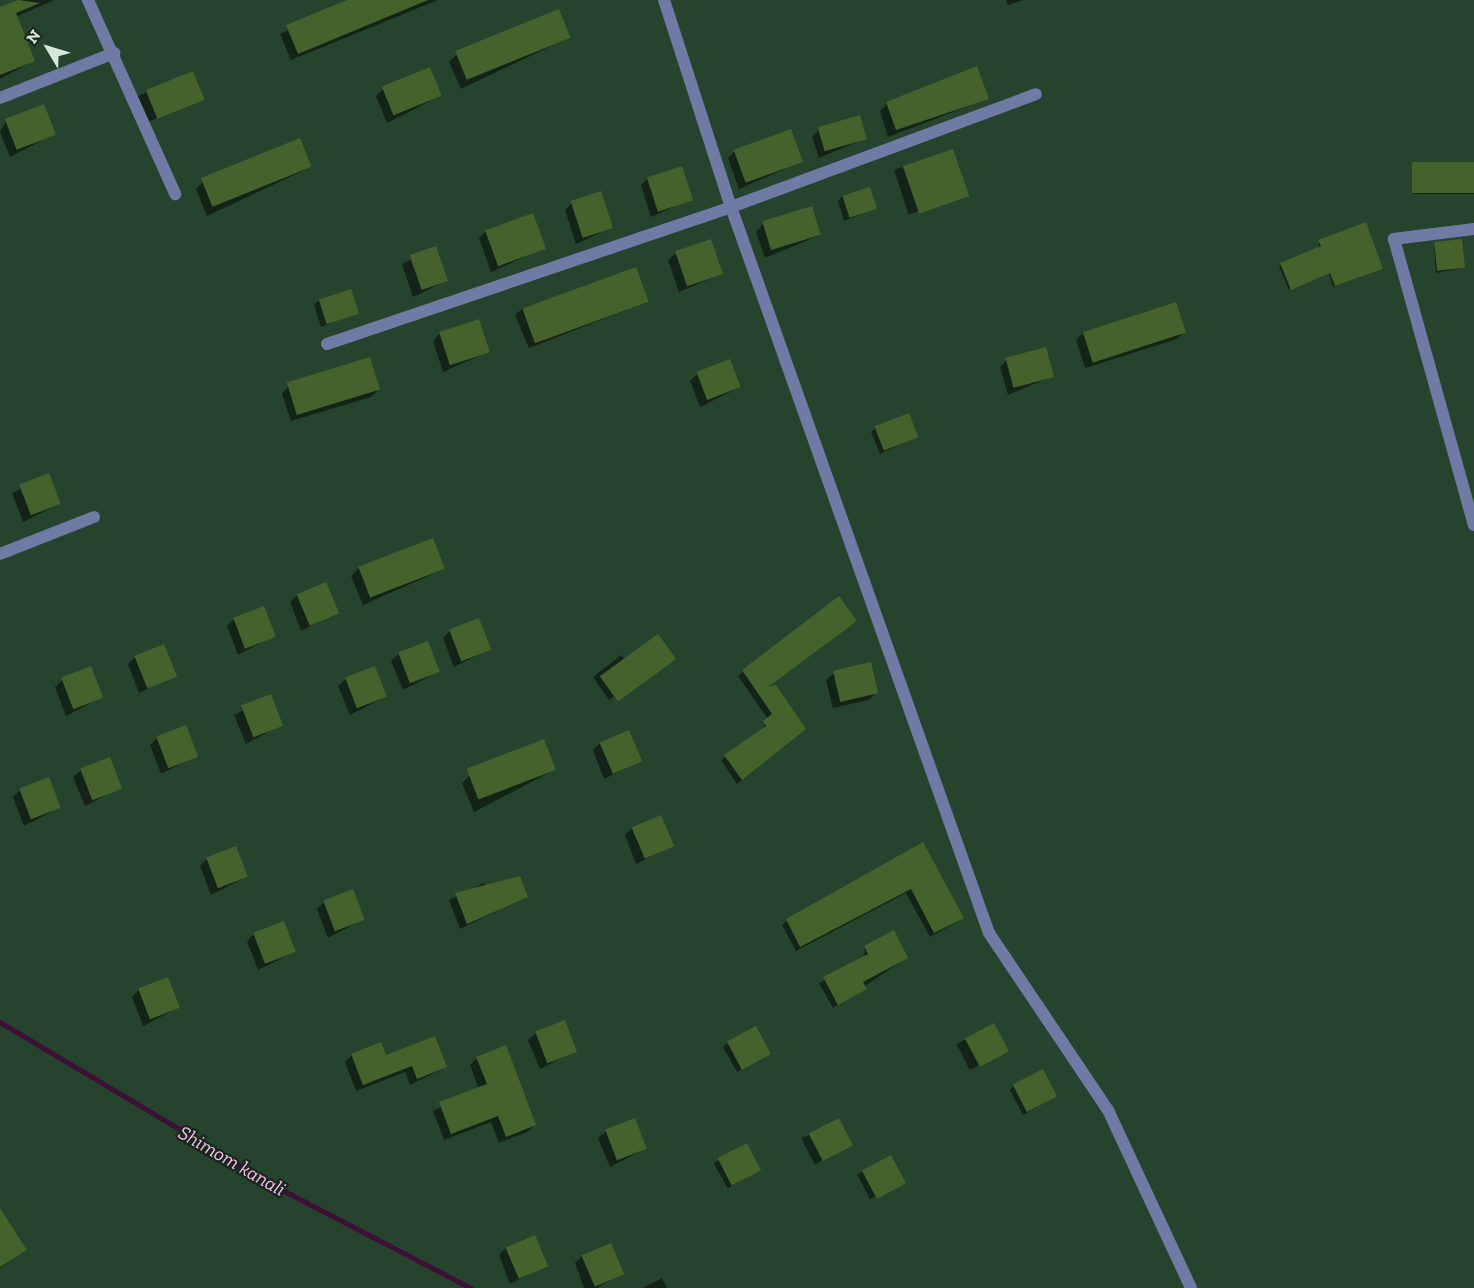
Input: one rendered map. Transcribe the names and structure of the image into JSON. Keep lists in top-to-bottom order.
{
  "water": ["Shimom kanali"],
  "north": "top left"
}
